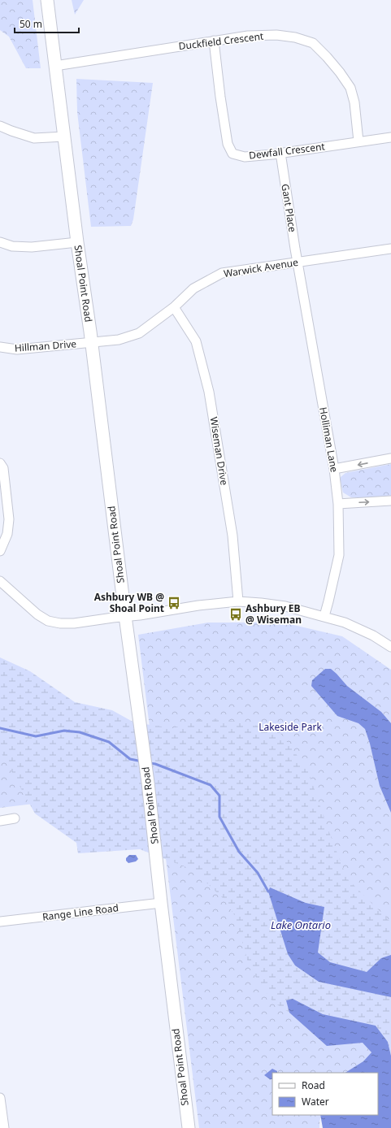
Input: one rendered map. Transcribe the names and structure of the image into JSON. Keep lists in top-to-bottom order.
{
  "streets": {
    "street": [
      "Duckfield Crescent",
      "Dewfall Crescent",
      "Gant Place",
      "Warwick Avenue",
      "Shoal Point Road",
      "Hillman Drive",
      "Holliman Lane",
      "Wiseman Drive",
      "Range Line Road"
    ]
  },
  "crossings": [
    ["Duckfield Crescent", "Dewfall Crescent"],
    ["Duckfield Crescent", "Shoal Point Road"],
    ["Dewfall Crescent", "Gant Place"],
    ["Gant Place", "Warwick Avenue"],
    ["Gant Place", "Holliman Lane"],
    ["Warwick Avenue", "Shoal Point Road"],
    ["Warwick Avenue", "Hillman Drive"],
    ["Warwick Avenue", "Holliman Lane"],
    ["Warwick Avenue", "Wiseman Drive"],
    ["Shoal Point Road", "Hillman Drive"],
    ["Shoal Point Road", "Range Line Road"]
  ],
  "water": ["Lake Ontario"],
  "parks": ["Lakeside Park"],
  "places": {
    "bus stop": ["Ashbury WB @ Shoal Point", "Ashbury EB @ Wiseman"]
  },
  "legend": ["Road", "Water"],
  "scale_bar": "50 m"
}
